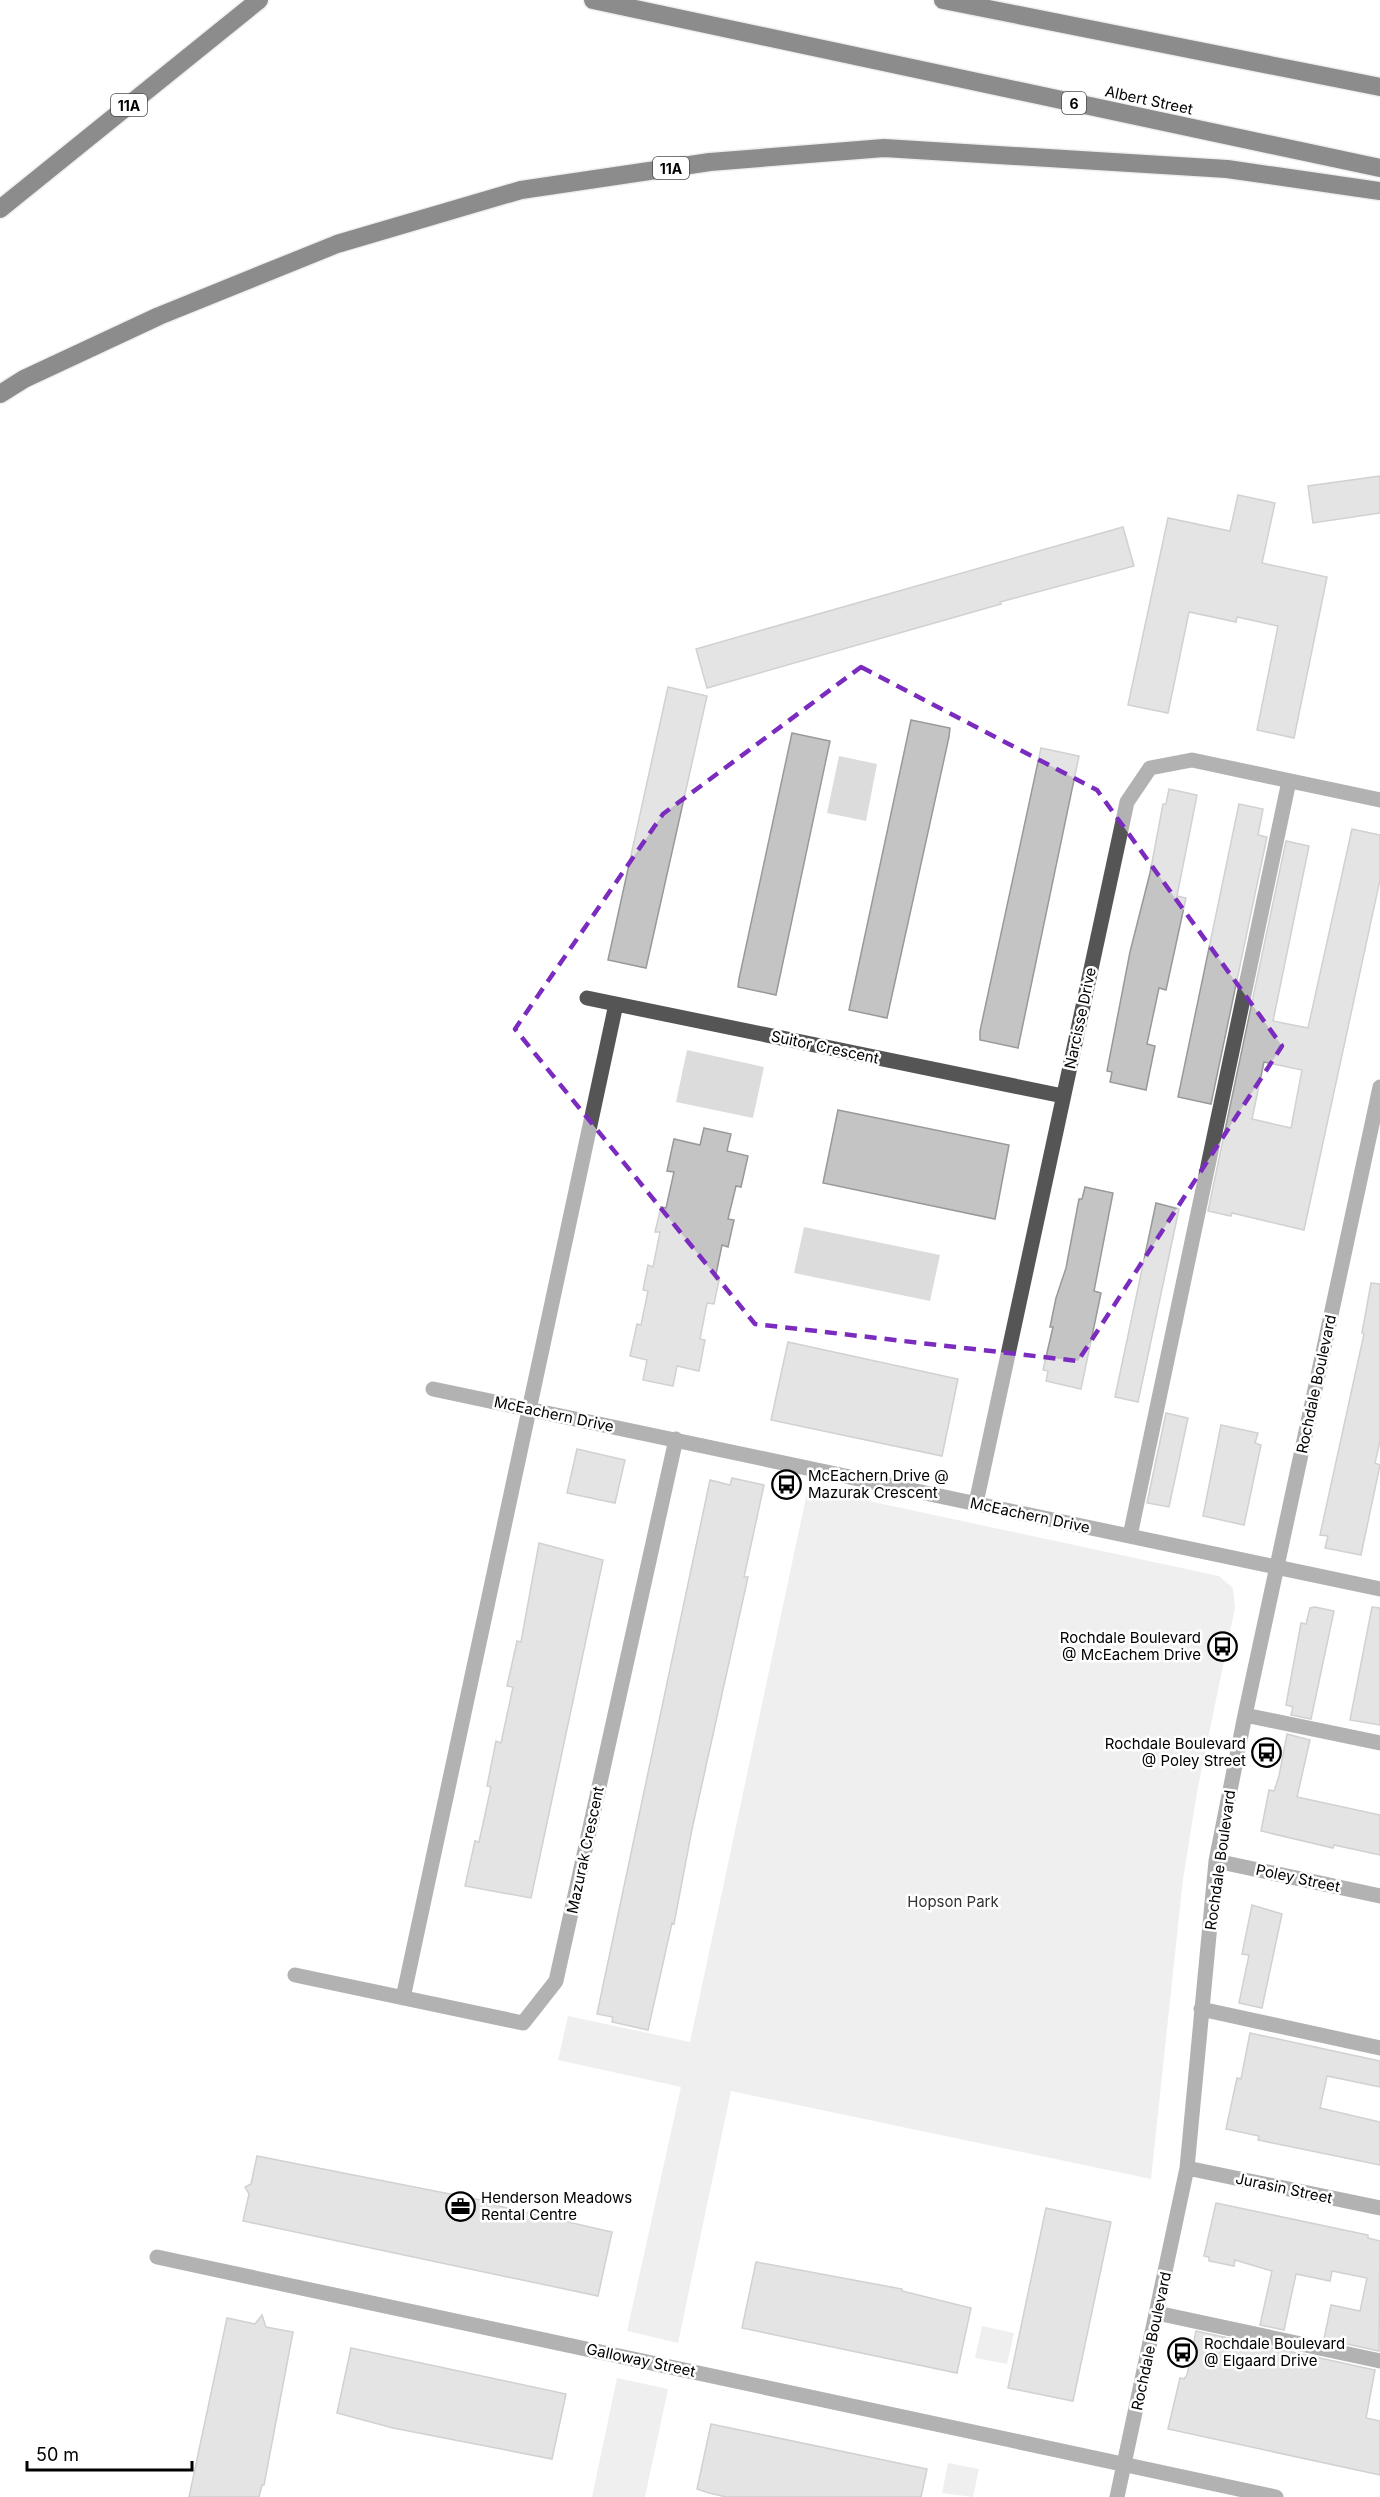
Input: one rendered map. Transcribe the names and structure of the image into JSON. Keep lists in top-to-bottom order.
{
  "streets": {
    "highway": ["Albert Street", "6", "11A"],
    "street": [
      "Narcisse Drive",
      "Suitor Crescent",
      "Rochdale Boulevard",
      "McEachern Drive",
      "Mazurak Crescent",
      "Poley Street",
      "Jurasin Street",
      "Galloway Street"
    ]
  },
  "crossings": [
    ["Narcisse Drive", "Suitor Crescent"],
    ["Narcisse Drive", "McEachern Drive"],
    ["Rochdale Boulevard", "McEachern Drive"],
    ["Rochdale Boulevard", "Poley Street"],
    ["Rochdale Boulevard", "Jurasin Street"],
    ["Rochdale Boulevard", "Galloway Street"],
    ["McEachern Drive", "Mazurak Crescent"]
  ],
  "parks": ["Hopson Park"],
  "places": {
    "bus stop": [
      "McEachern Drive @ Mazurak Crescent",
      "Rochdale Boulevard @ McEachem Drive",
      "Rochdale Boulevard @ Poley Street",
      "Rochdale Boulevard @ Elgaard Drive"
    ],
    "office": ["Henderson Meadows Rental Centre"]
  },
  "scale_bar": "50 m"
}
